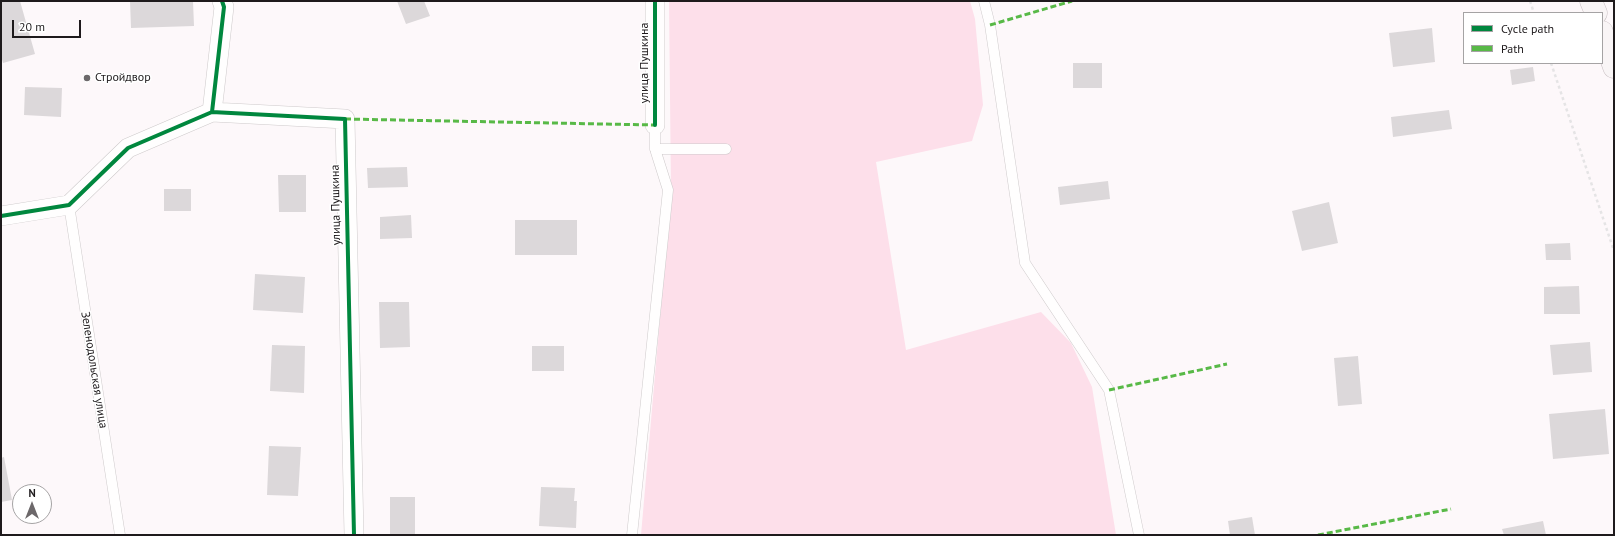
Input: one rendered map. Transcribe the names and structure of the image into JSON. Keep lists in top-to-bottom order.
{
  "streets": {
    "street": ["улица Пушкина"],
    "lane": ["Зеленодольская улица"]
  },
  "places": ["Стройдвор"],
  "legend": ["Cycle path", "Path"],
  "scale_bar": "20 m",
  "north": "top"
}
